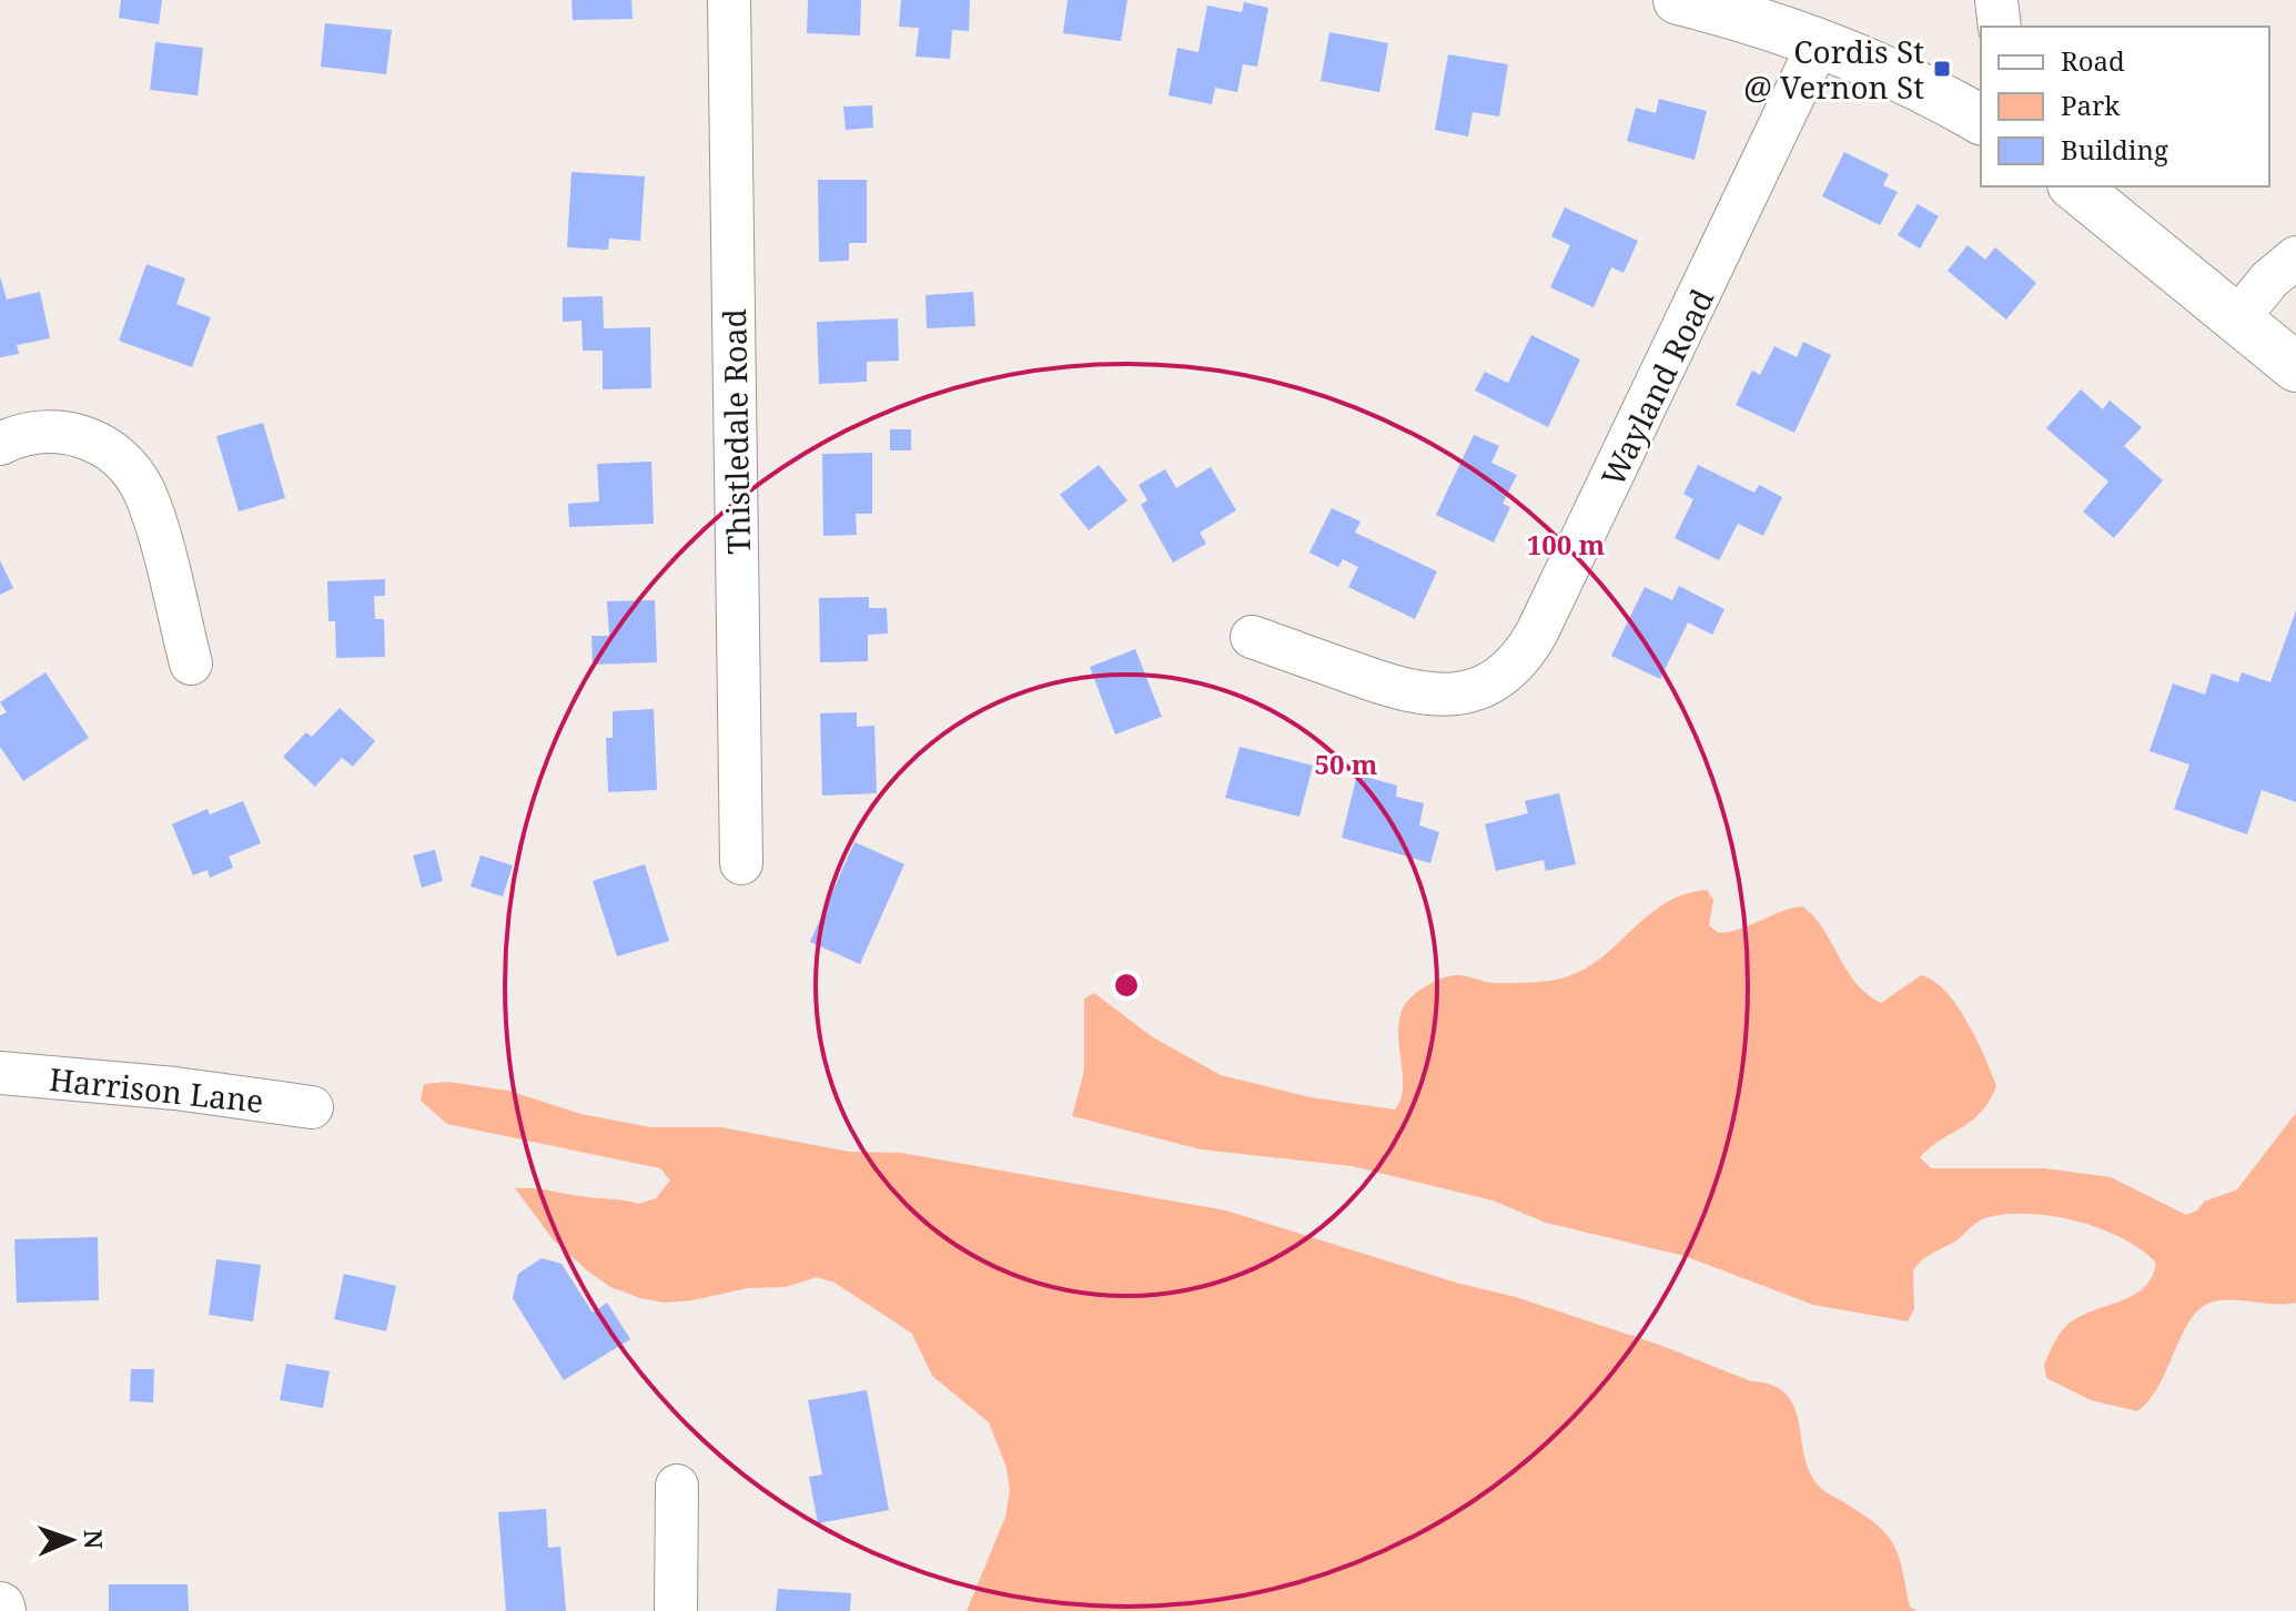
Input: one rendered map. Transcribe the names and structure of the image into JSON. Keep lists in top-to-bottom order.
{
  "streets": {
    "street": ["Wayland Road", "Thistledale Road", "Harrison Lane"]
  },
  "places": {
    "transit": ["Cordis St @ Vernon St"]
  },
  "legend": ["Road", "Park", "Building"],
  "north": "right",
  "rings": ["100 m", "50 m"]
}
